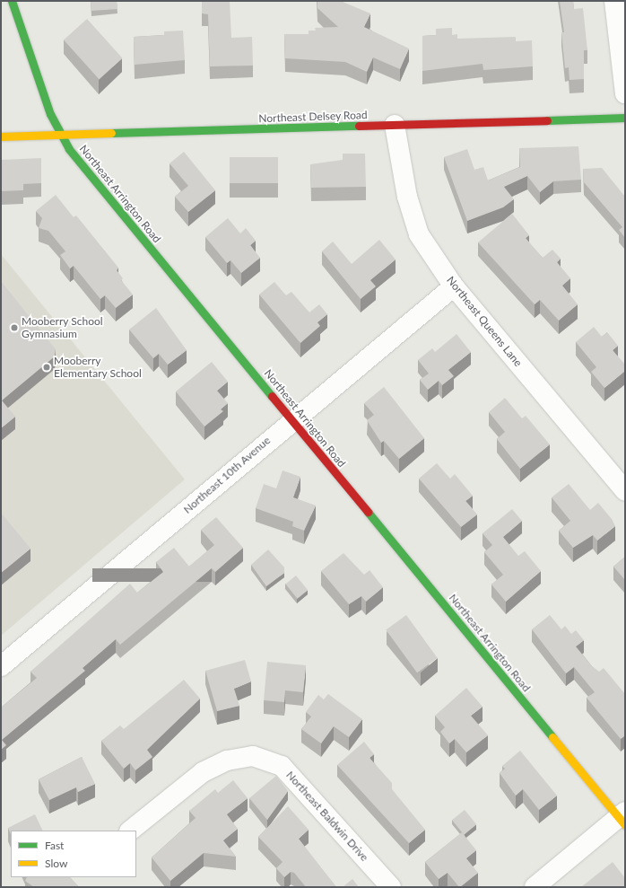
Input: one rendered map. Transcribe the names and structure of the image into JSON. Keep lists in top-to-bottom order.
{
  "streets": {
    "street": [
      "Northeast Delsey Road",
      "Northeast Arrington Road",
      "Northeast Queens Lane",
      "Northeast 10th Avenue",
      "Northeast Baldwin Drive"
    ]
  },
  "crossings": [
    ["Northeast Delsey Road", "Northeast Arrington Road"],
    ["Northeast Delsey Road", "Northeast Queens Lane"],
    ["Northeast Arrington Road", "Northeast 10th Avenue"],
    ["Northeast Queens Lane", "Northeast 10th Avenue"]
  ],
  "places": ["Mooberry School Gymnasium", "Mooberry Elementary School"],
  "legend": ["Fast", "Slow"]
}
